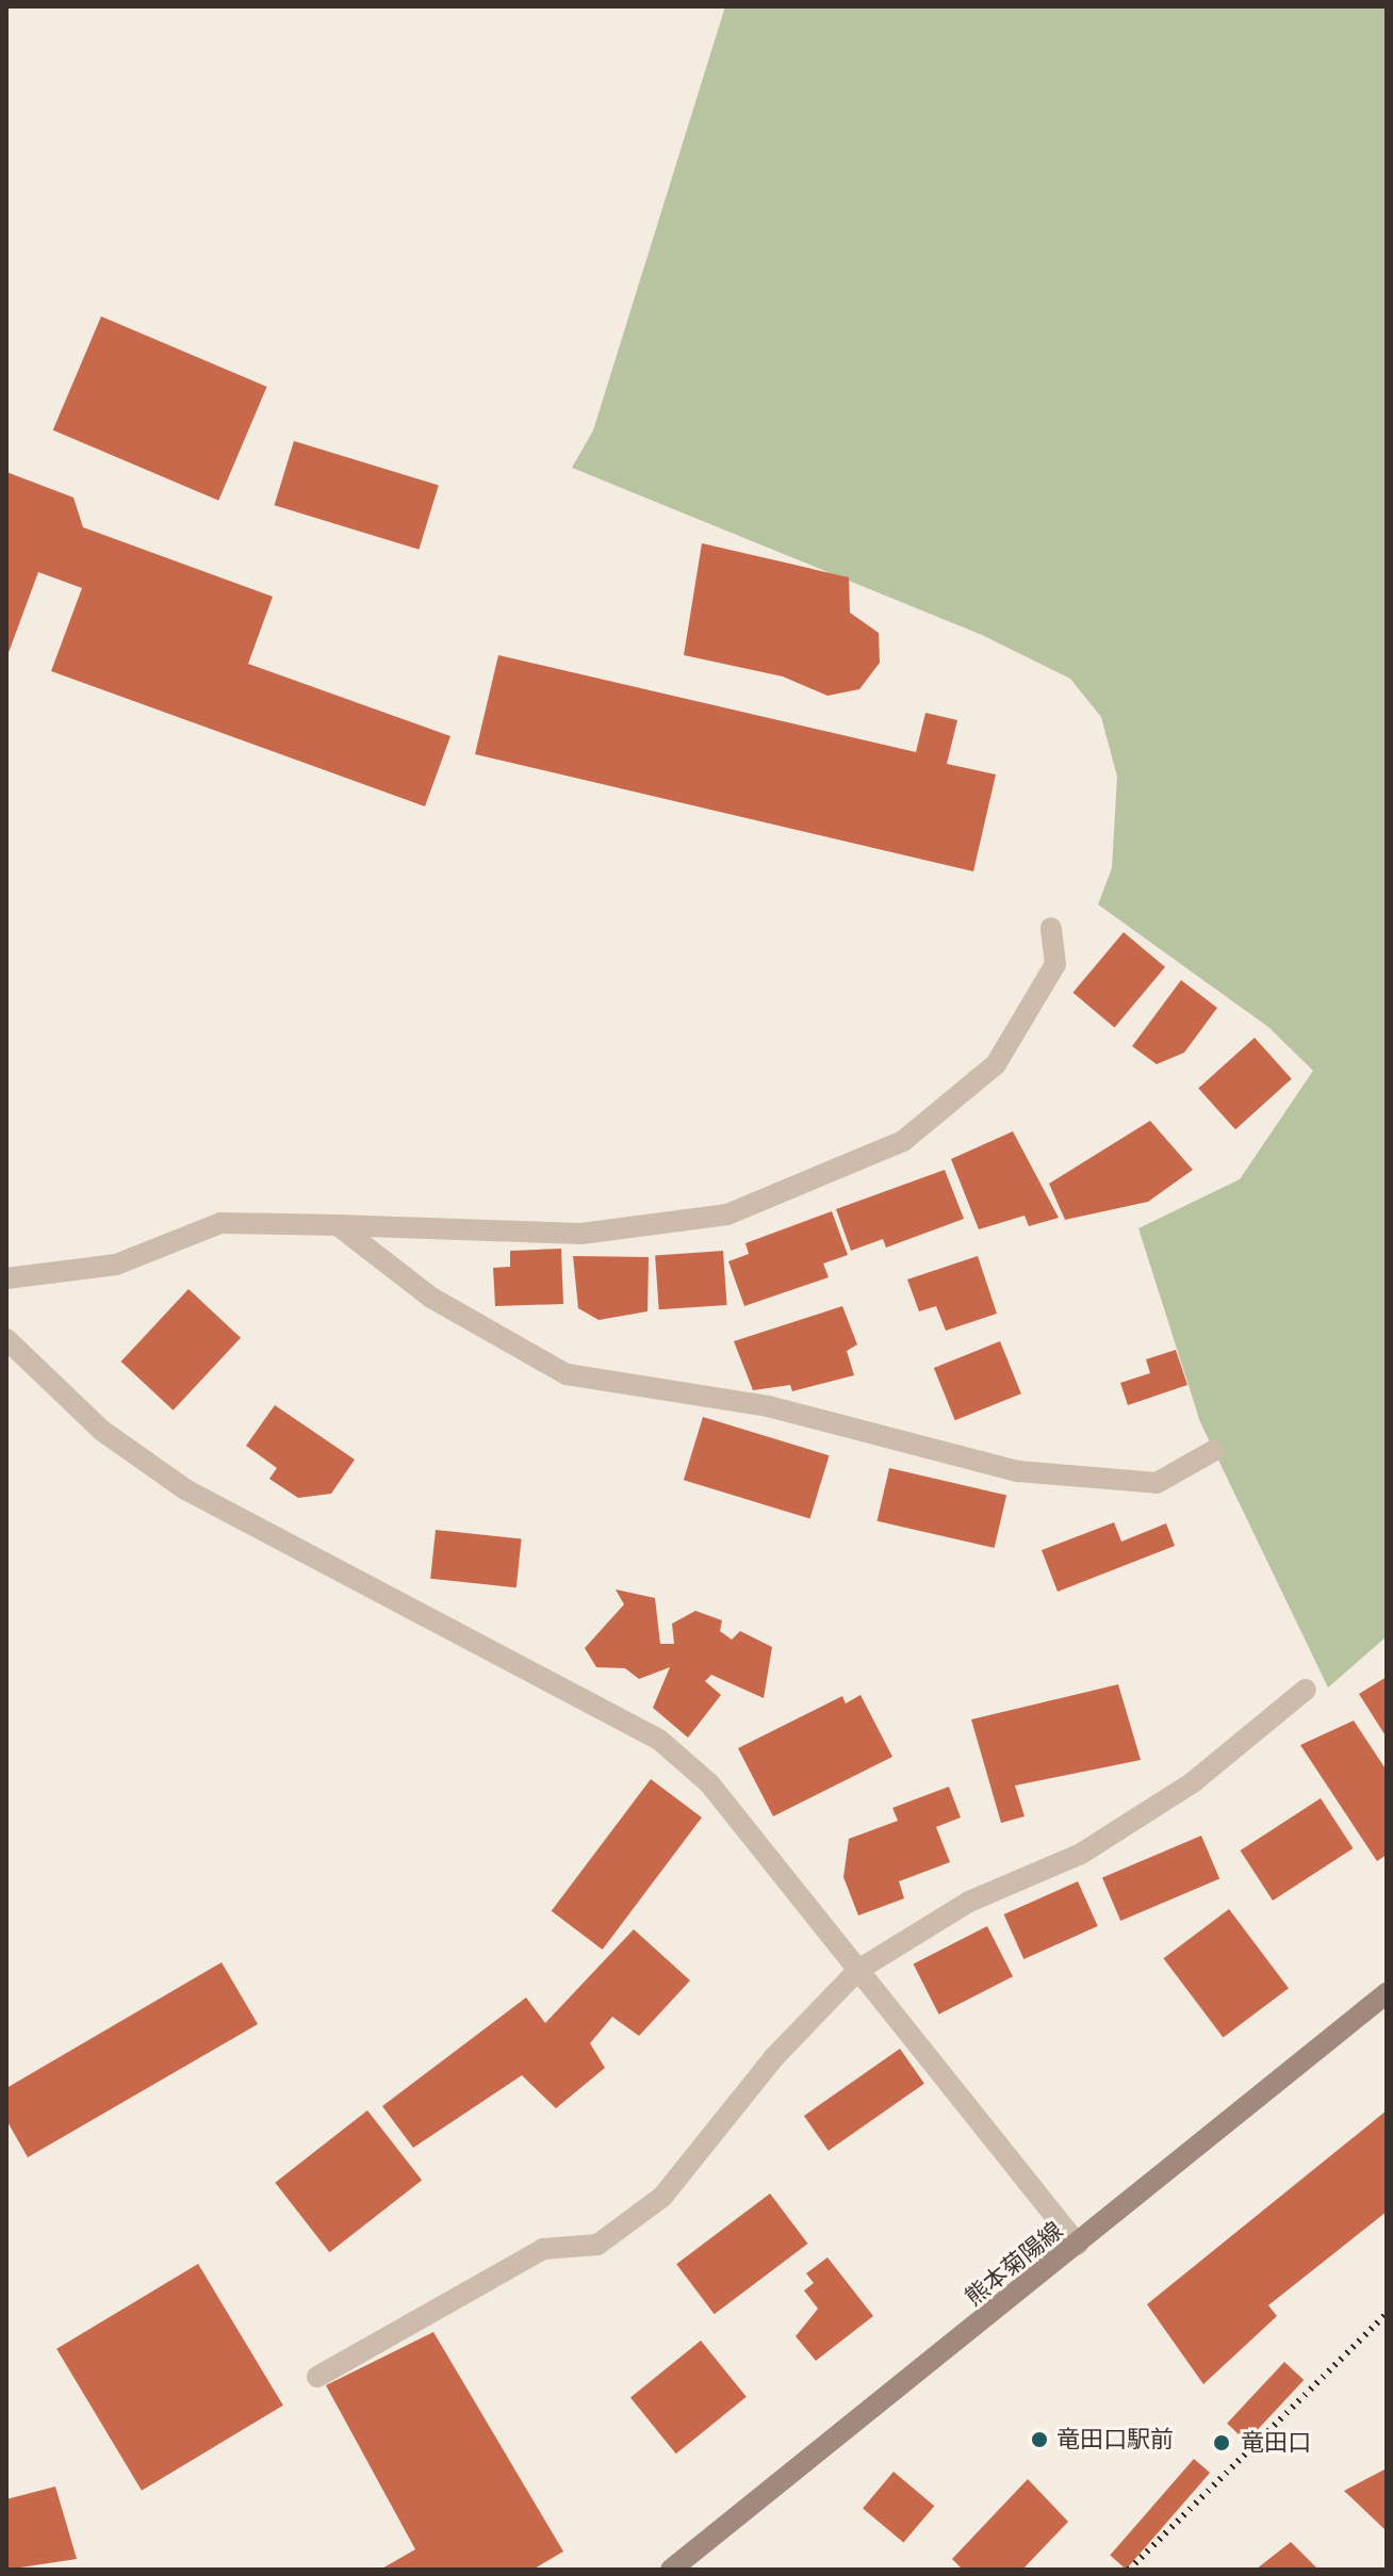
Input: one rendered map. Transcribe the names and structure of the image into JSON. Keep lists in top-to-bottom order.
{
  "streets": {
    "main road": ["熊本菊陽線"]
  },
  "places": ["竜田口駅前", "竜田口"]
}
